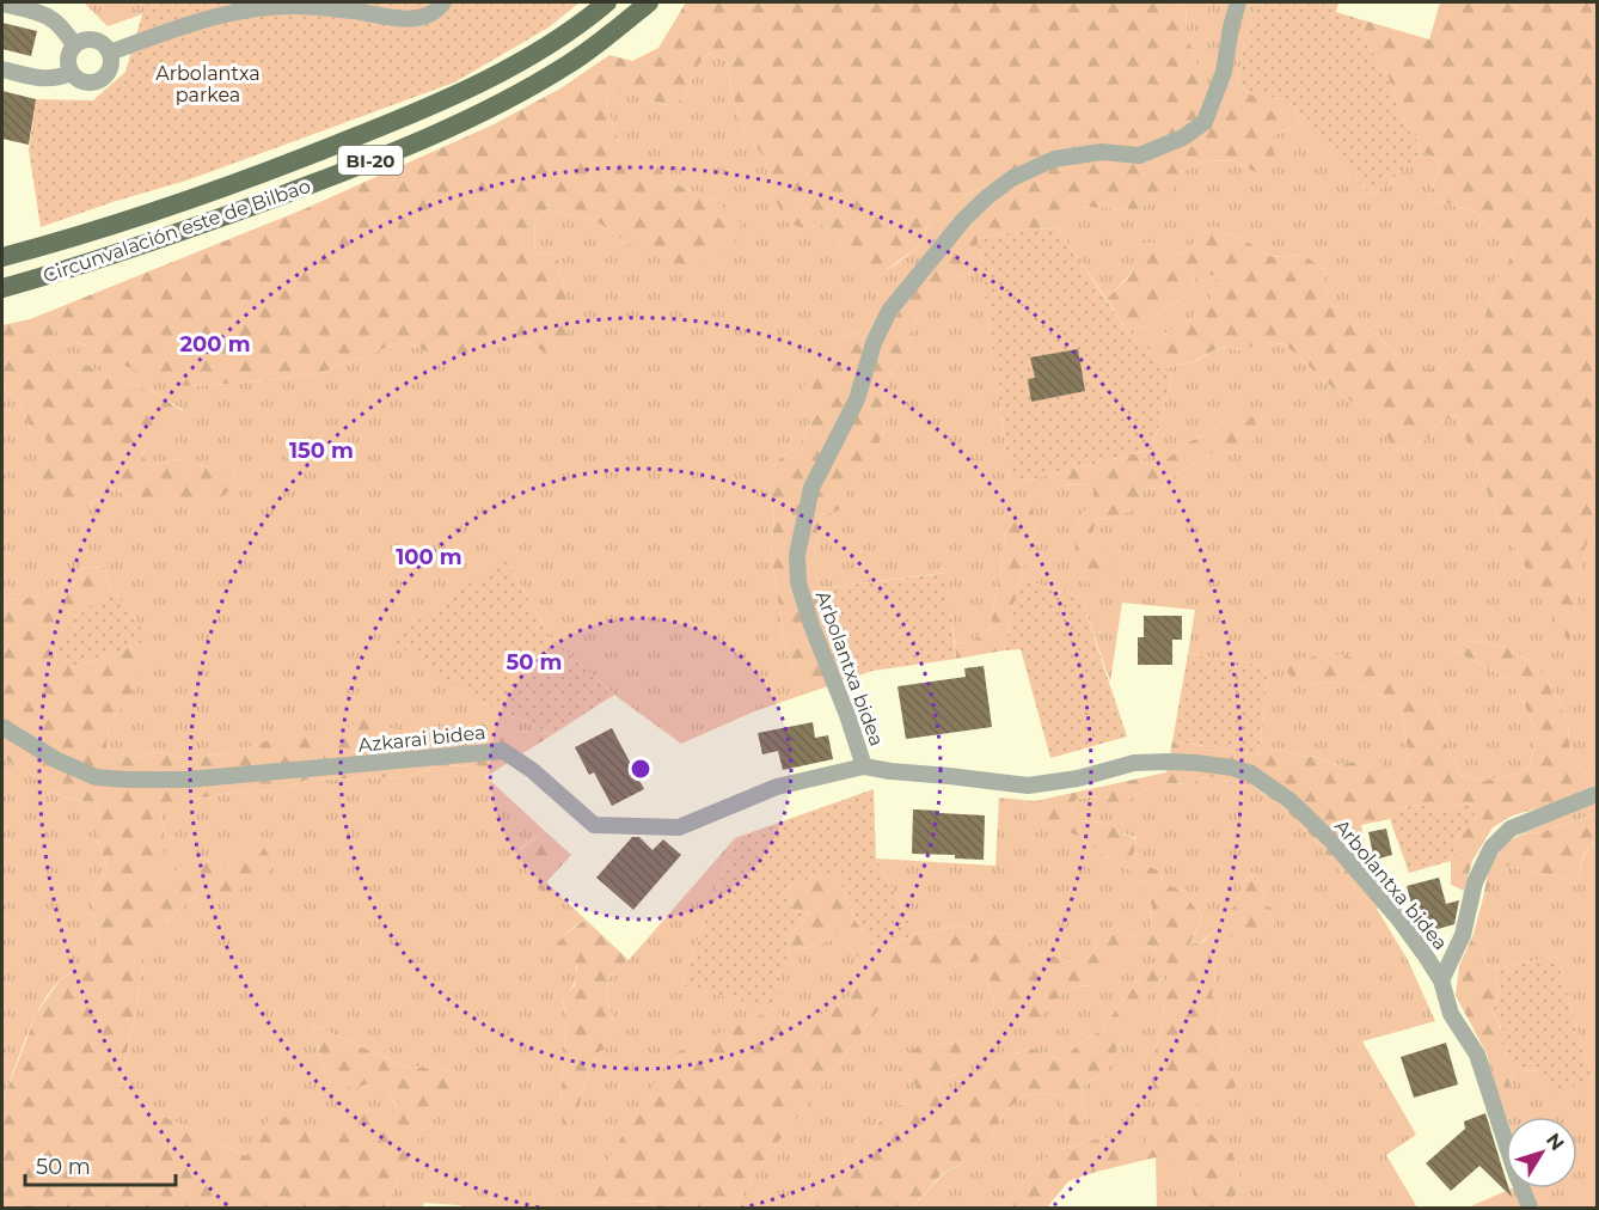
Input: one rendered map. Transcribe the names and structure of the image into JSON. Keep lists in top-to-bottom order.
{
  "streets": {
    "main road": ["BI-20", "Circunvalación este de Bilbao"],
    "street": ["Arbolantxa bidea", "Azkarai bidea"]
  },
  "crossings": [
    ["Arbolantxa bidea", "Azkarai bidea"]
  ],
  "parks": ["Arbolantxa parkea"],
  "scale_bar": "50 m",
  "north": "top right",
  "rings": [
    "200 m",
    "150 m",
    "100 m",
    "50 m"
  ]
}
